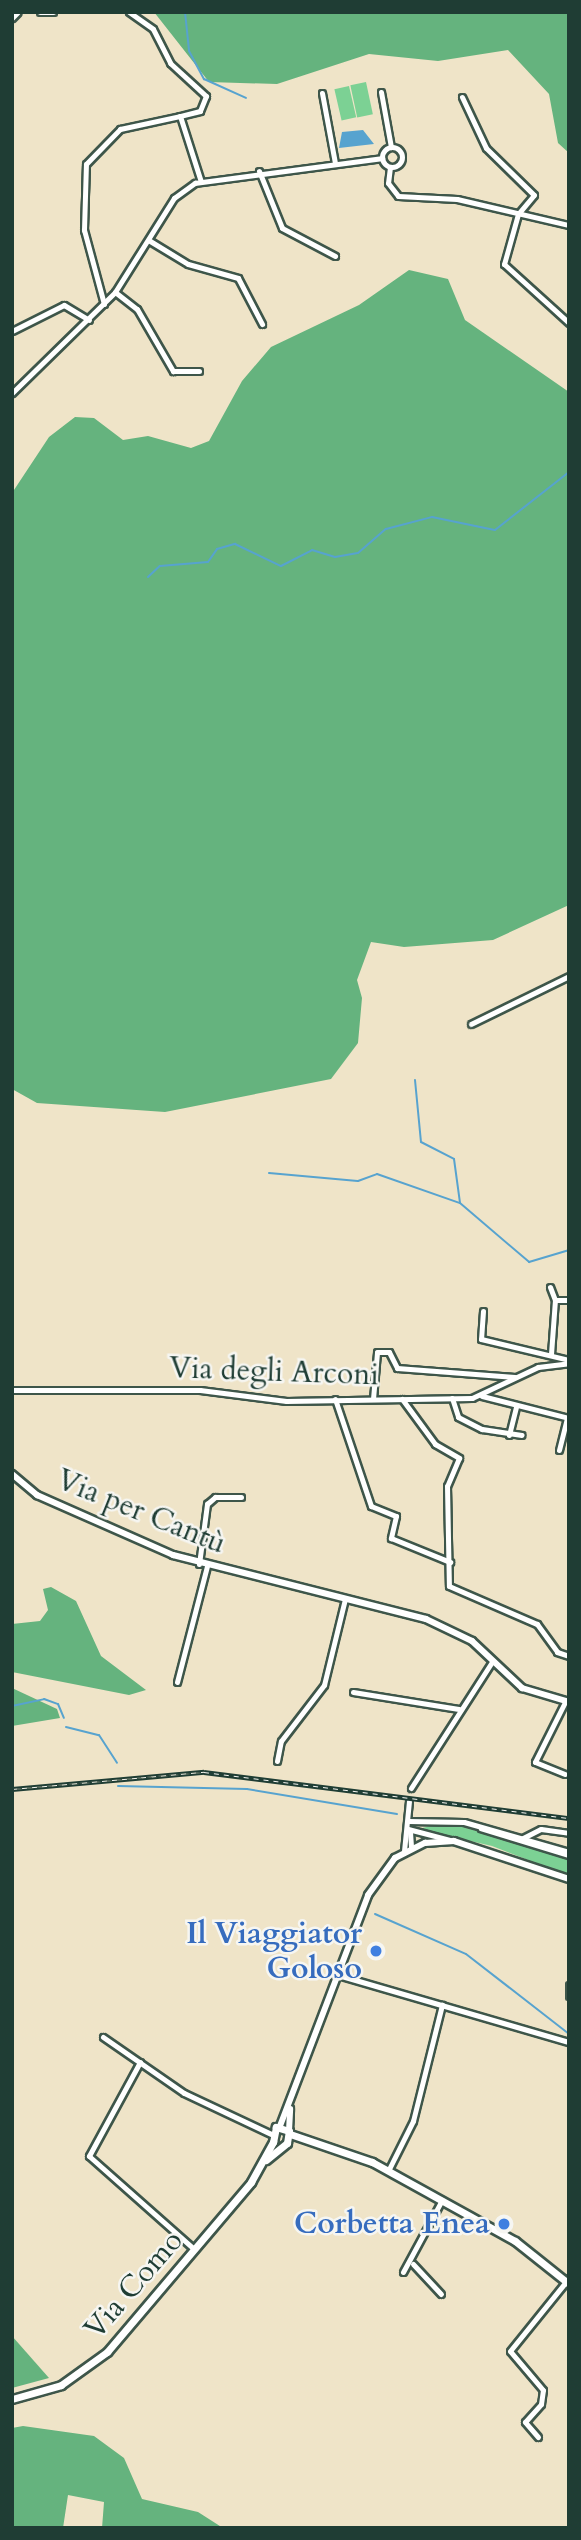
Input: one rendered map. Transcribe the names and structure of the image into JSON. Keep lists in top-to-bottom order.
{
  "streets": {
    "main road": ["Via Como"],
    "street": ["Via degli Arconi", "Via per Cantù"]
  },
  "places": ["Il Viaggiator Goloso", "Corbetta Enea"]
}
